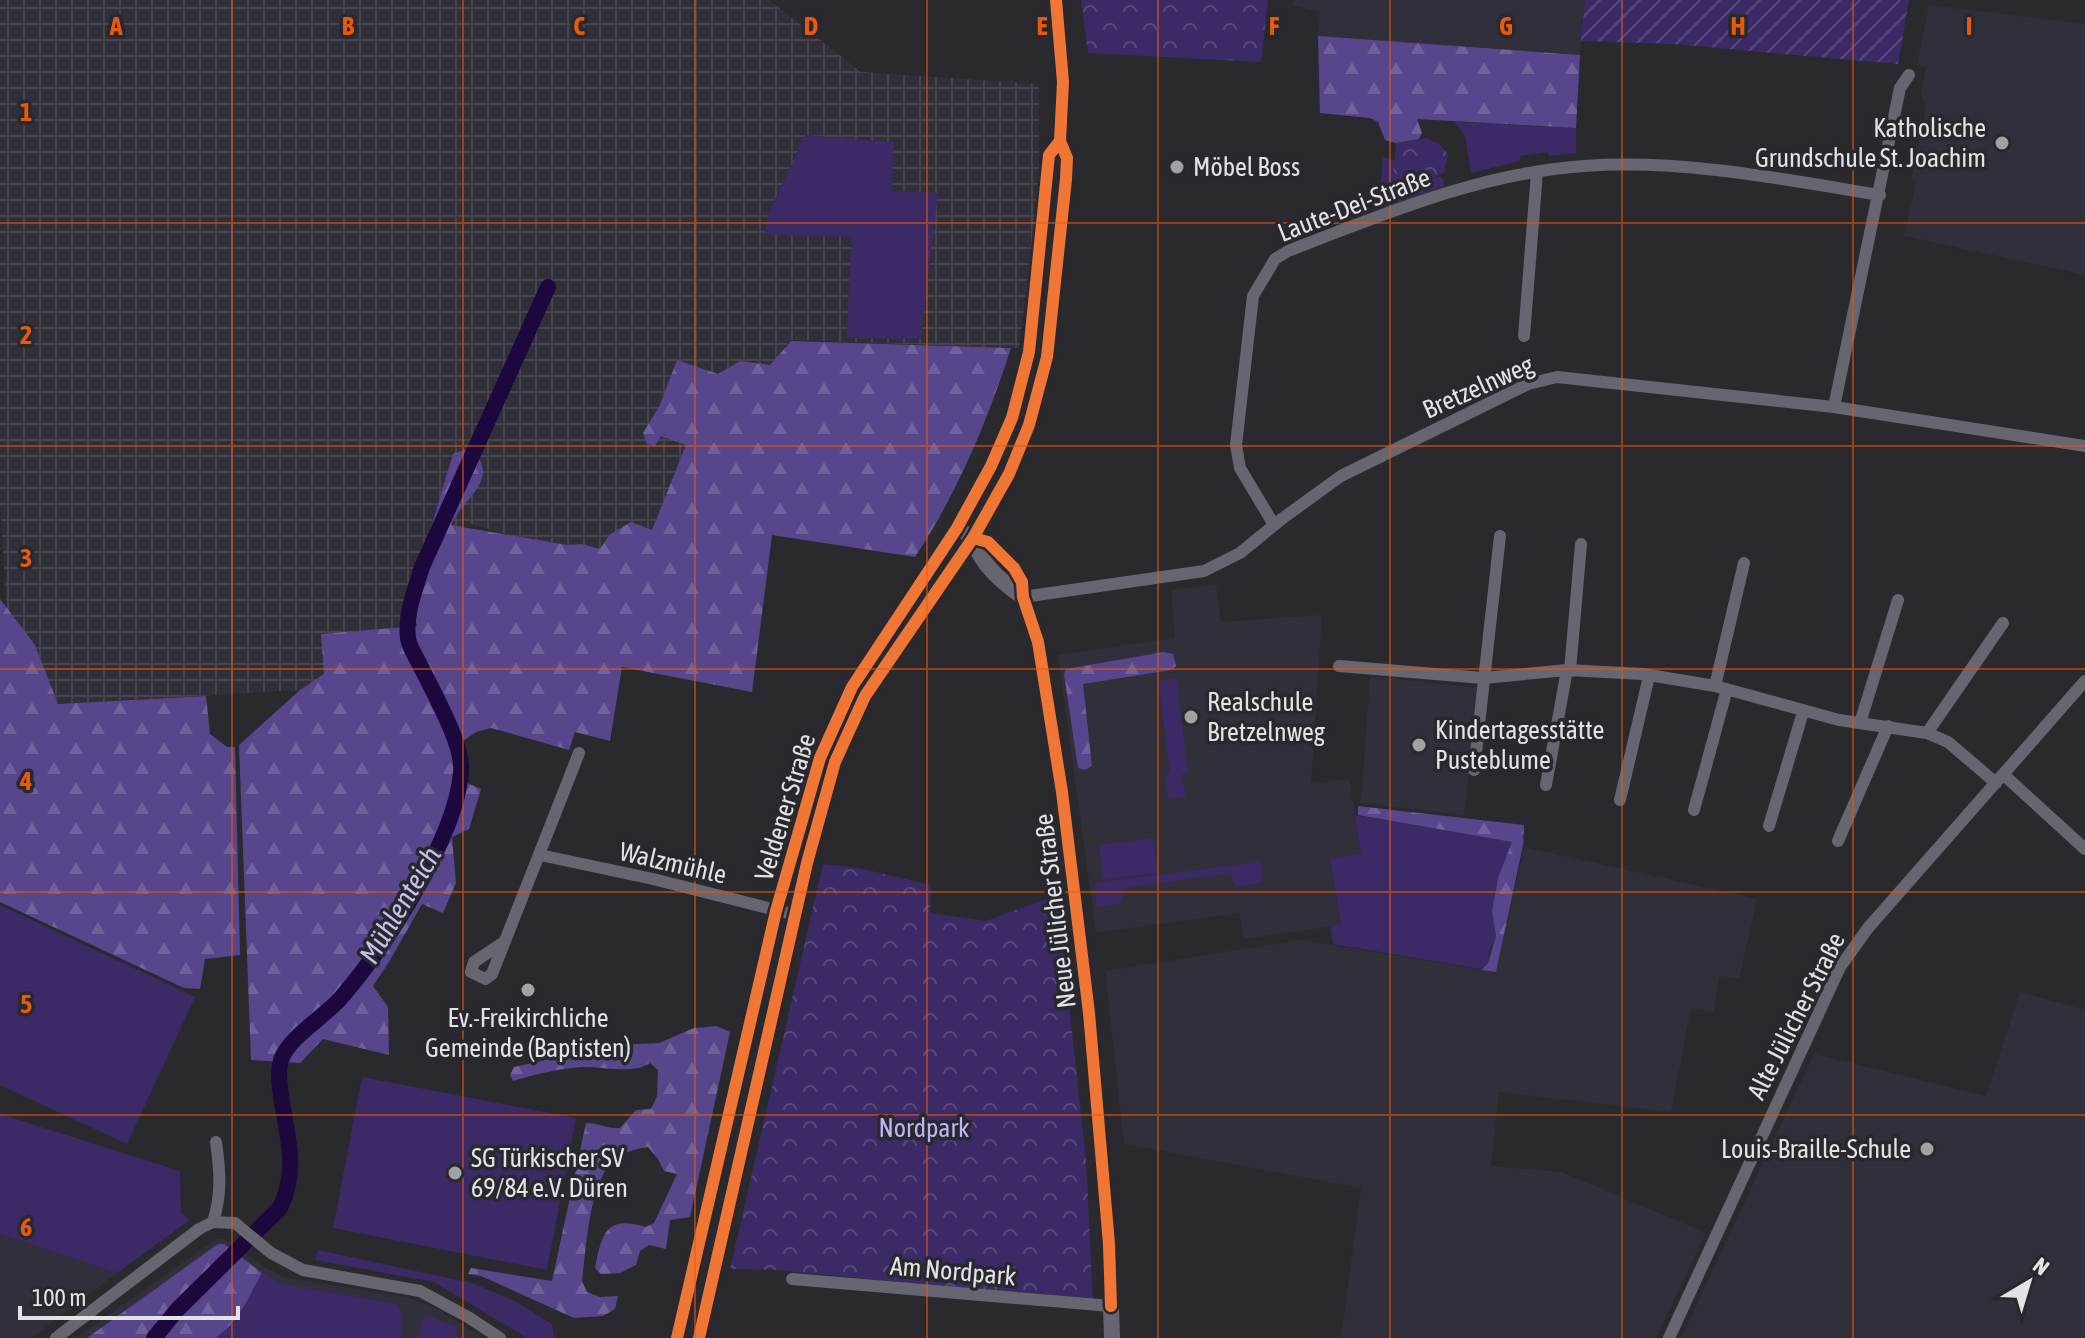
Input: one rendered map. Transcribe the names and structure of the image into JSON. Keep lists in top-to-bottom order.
{
  "streets": {
    "street": [
      "Laute-Dei-Straße",
      "Bretzelnweg",
      "Veldener Straße",
      "Walzmühle",
      "Neue Jülicher Straße",
      "Alte Jülicher Straße",
      "Am Nordpark"
    ]
  },
  "crossings": [
    ["Laute-Dei-Straße", "Bretzelnweg"],
    ["Bretzelnweg", "Neue Jülicher Straße"],
    ["Veldener Straße", "Walzmühle"],
    ["Neue Jülicher Straße", "Am Nordpark"]
  ],
  "water": ["Mühlenteich"],
  "parks": ["Nordpark"],
  "places": [
    "Katholische Grundschule St. Joachim",
    "Möbel Boss",
    "Realschule Bretzelnweg",
    "Kindertagesstätte Pusteblume",
    "Ev.-Freikirchliche Gemeinde (Baptisten)",
    "Louis-Braille-Schule",
    "SG Türkischer SV 69/84 e.V. Düren"
  ],
  "scale_bar": "100 m",
  "north": "top right",
  "grid": {
    "columns": [
      "A",
      "B",
      "C",
      "D",
      "E",
      "F",
      "G",
      "H",
      "I"
    ],
    "rows": [
      "1",
      "2",
      "3",
      "4",
      "5",
      "6"
    ]
  }
}
